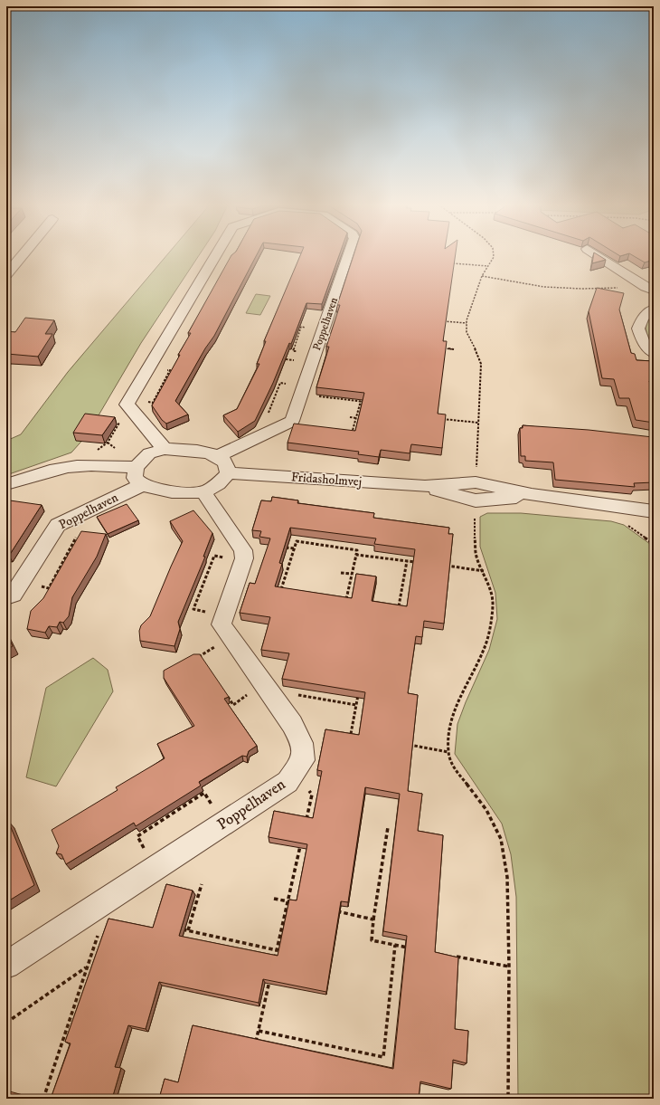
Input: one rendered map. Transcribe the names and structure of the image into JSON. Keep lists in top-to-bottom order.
{
  "streets": {
    "street": ["Poppelhaven", "Fridasholmvej"]
  }
}
